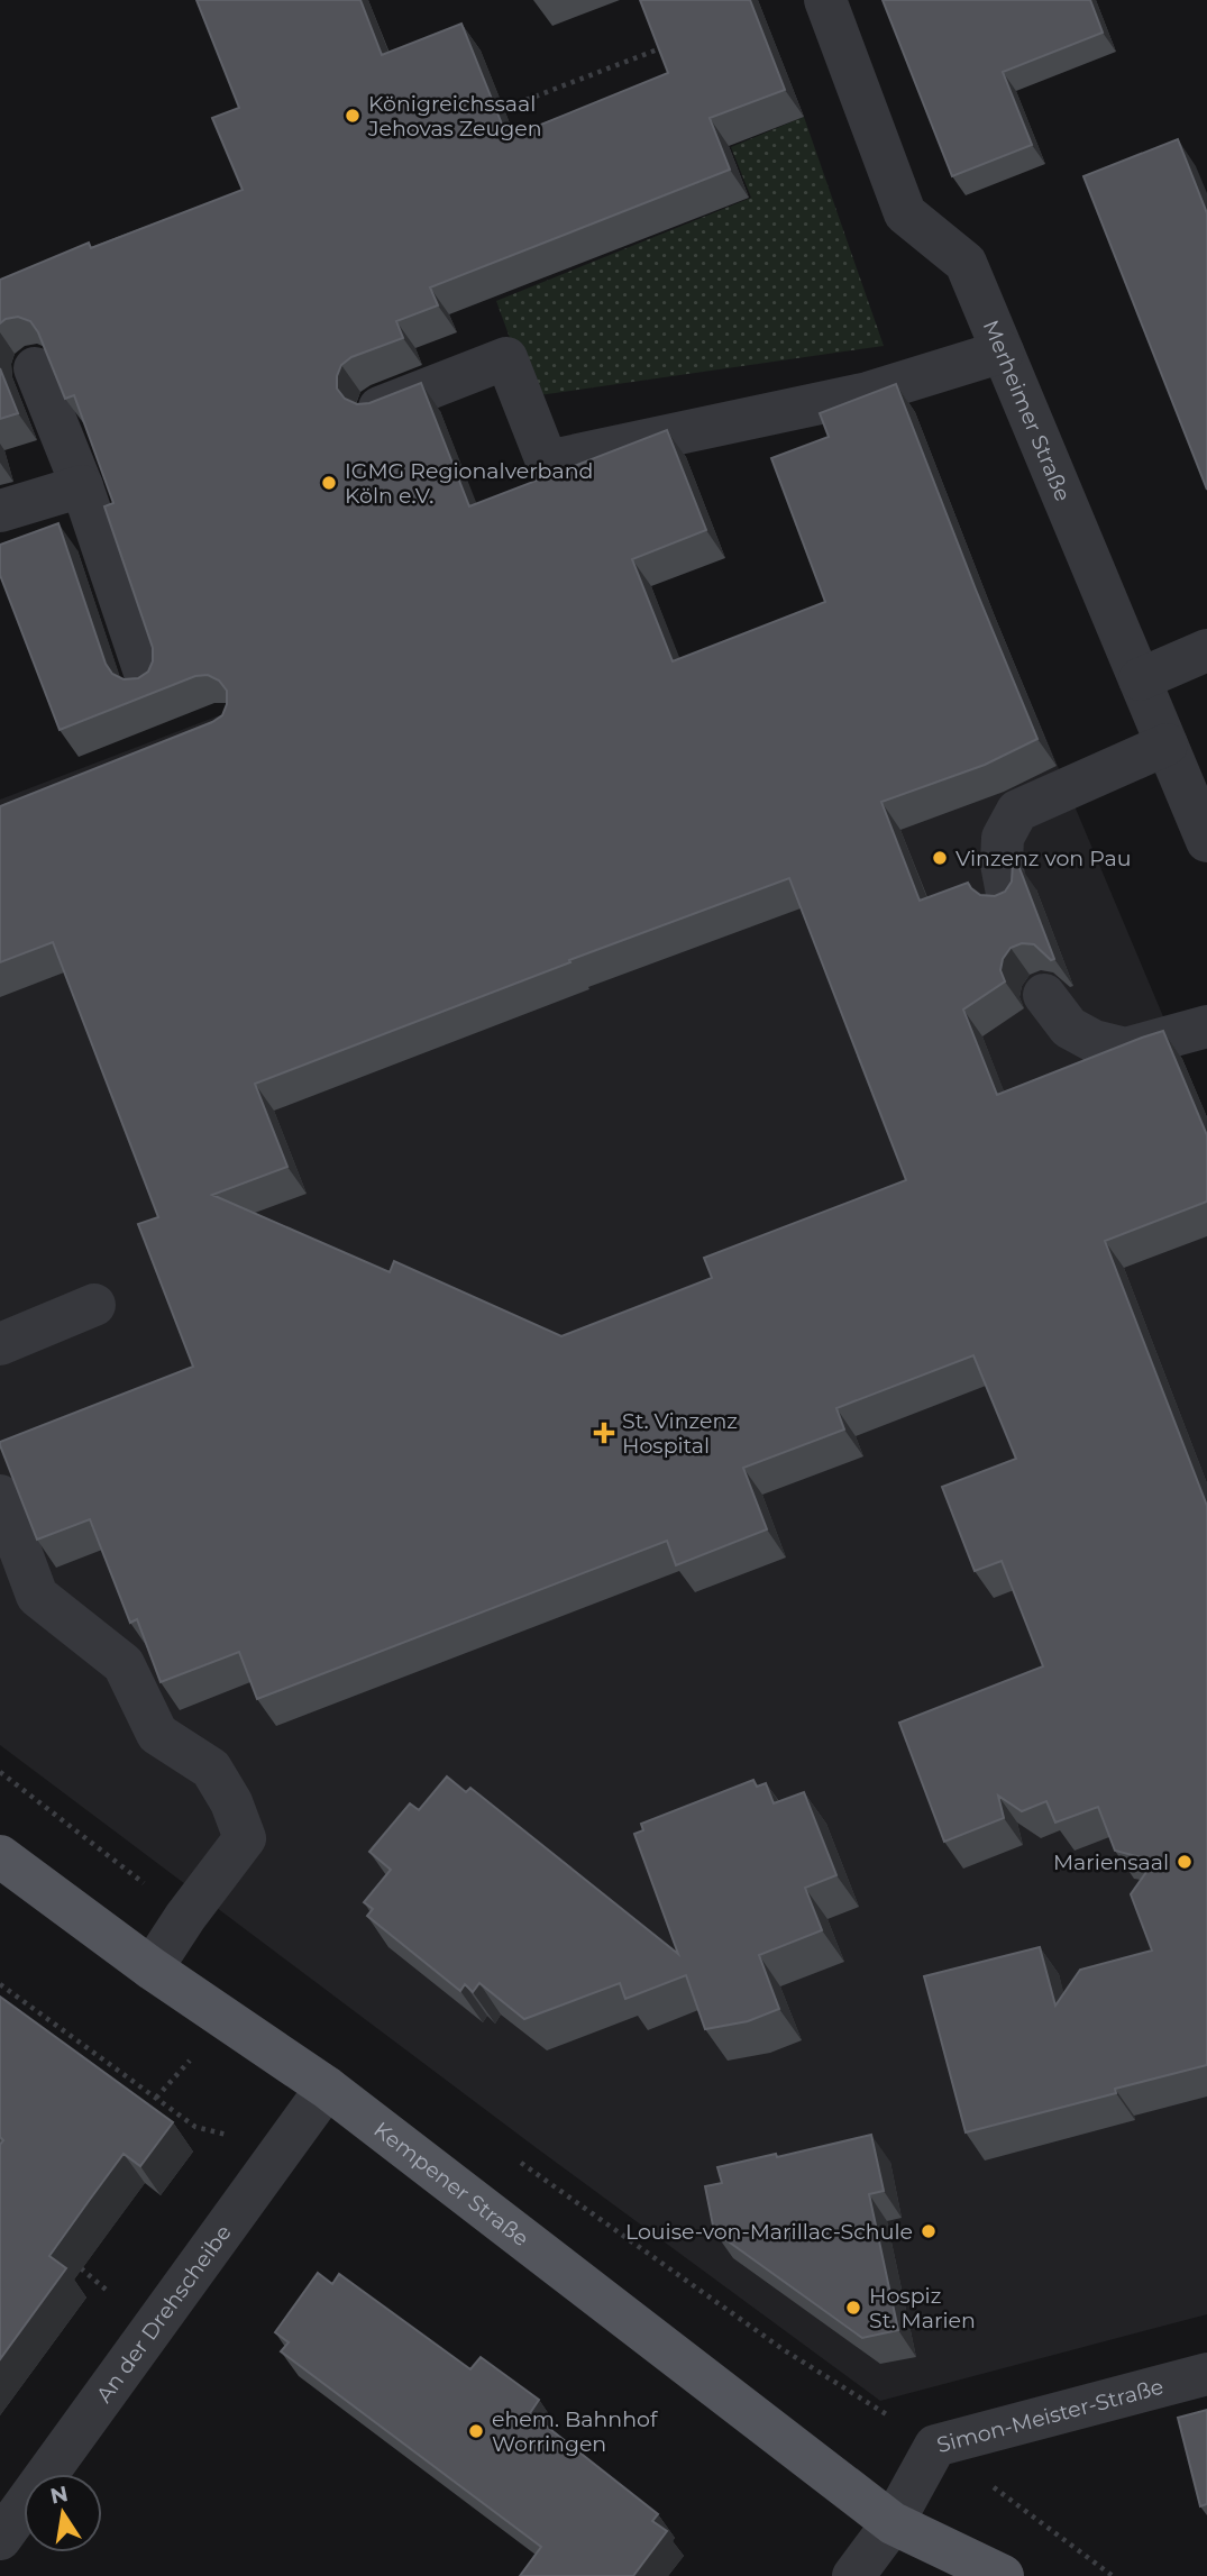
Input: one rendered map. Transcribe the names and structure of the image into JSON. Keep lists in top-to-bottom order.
{
  "streets": {
    "main road": ["Kempener Straße"],
    "street": ["Merheimer Straße", "An der Drehscheibe", "Simon-Meister-Straße"]
  },
  "crossings": [
    ["Kempener Straße", "An der Drehscheibe"],
    ["Kempener Straße", "Simon-Meister-Straße"]
  ],
  "places": {
    "other": [
      "Königreichssaal Jehovas Zeugen",
      "IGMG Regionalverband Köln e.V.",
      "Vinzenz von Pau",
      "Mariensaal",
      "Louise-von-Marillac-Schule",
      "Hospiz St. Marien",
      "ehem. Bahnhof Worringen"
    ],
    "health": ["St. Vinzenz Hospital"]
  },
  "north": "top"
}
